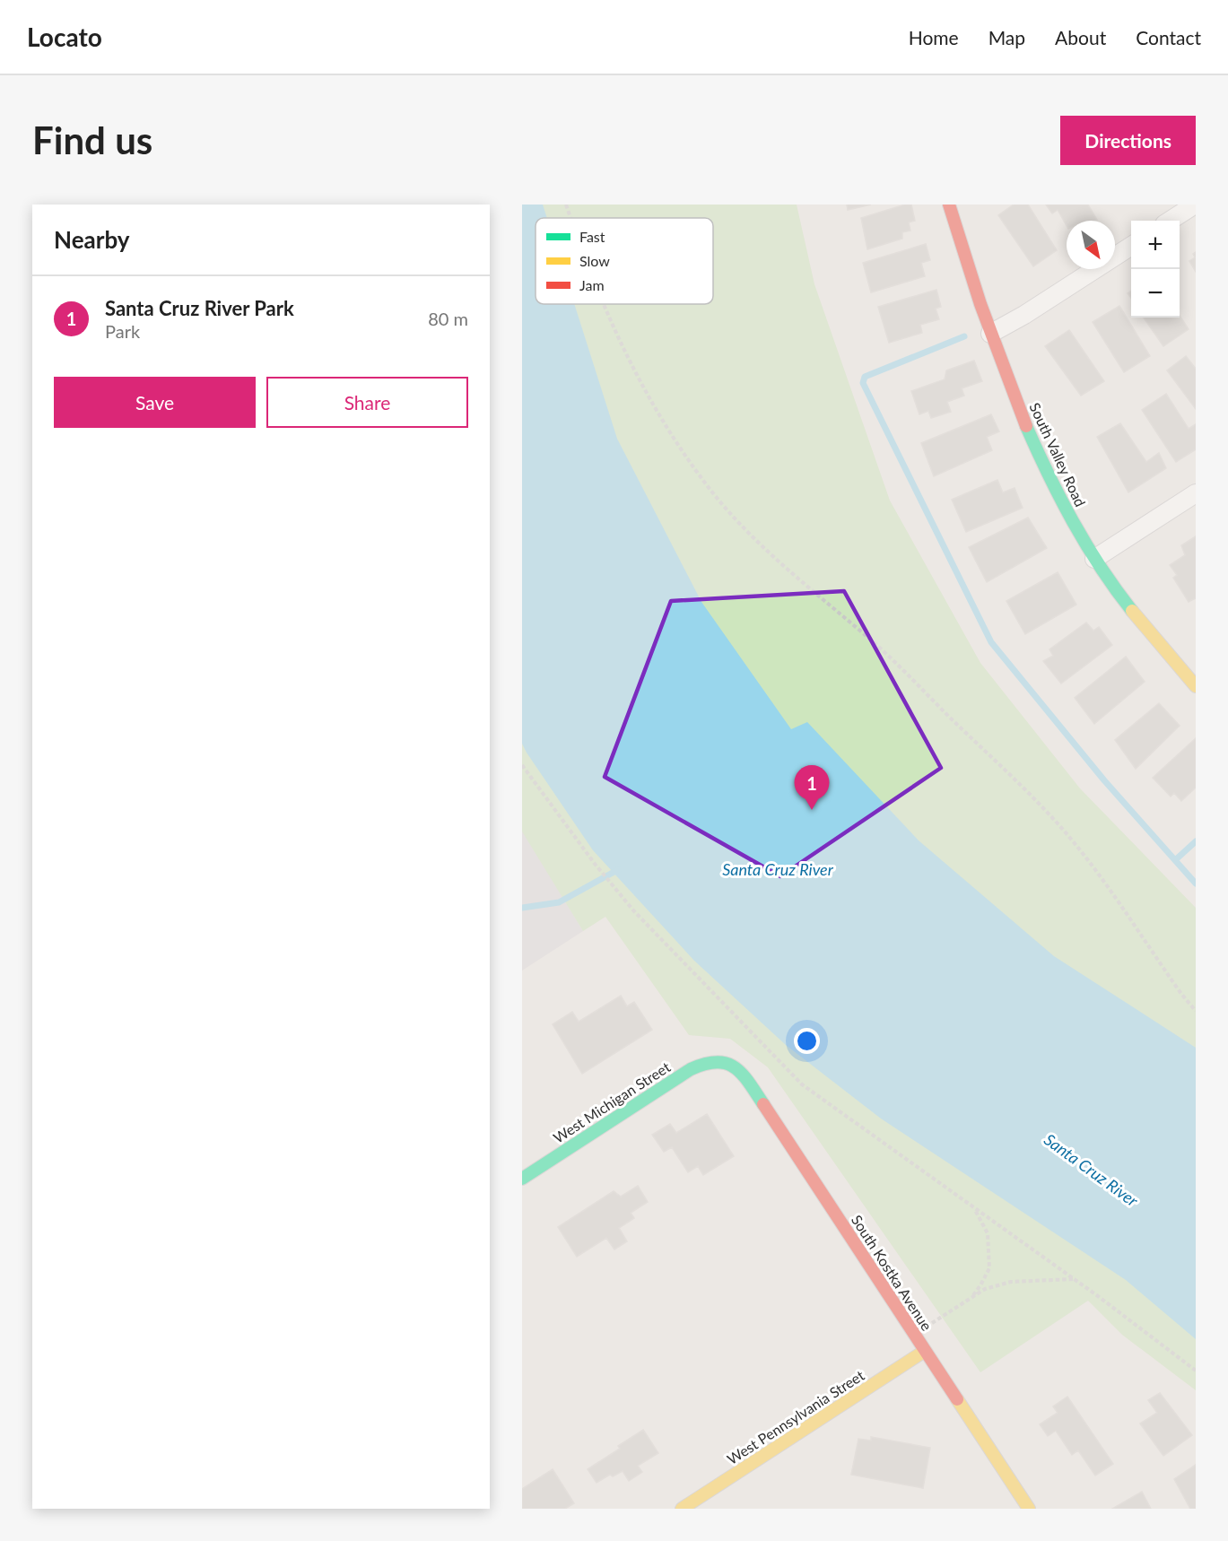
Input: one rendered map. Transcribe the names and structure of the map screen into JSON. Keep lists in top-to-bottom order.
{
  "streets": {
    "street": [
      "South Valley Road",
      "West Michigan Street",
      "South Kostka Avenue",
      "West Pennsylvania Street"
    ]
  },
  "crossings": [
    ["West Michigan Street", "South Kostka Avenue"],
    ["South Kostka Avenue", "West Pennsylvania Street"]
  ],
  "water": ["Santa Cruz River"],
  "legend": ["Fast", "Slow", "Jam"],
  "north": "bottom right",
  "page": {
    "header": "Locato",
    "nav": [
      "Home",
      "Map",
      "About",
      "Contact"
    ],
    "buttons": [
      "Directions",
      ["Save", "Share"]
    ],
    "title": "Find us",
    "heading": "Nearby",
    "map_buttons": ["+", "−"],
    "list": [
      {
        "mark": "1",
        "name": "Santa Cruz River Park",
        "note": "Park",
        "value": "80 m"
      }
    ],
    "pins": "1"
  }
}
